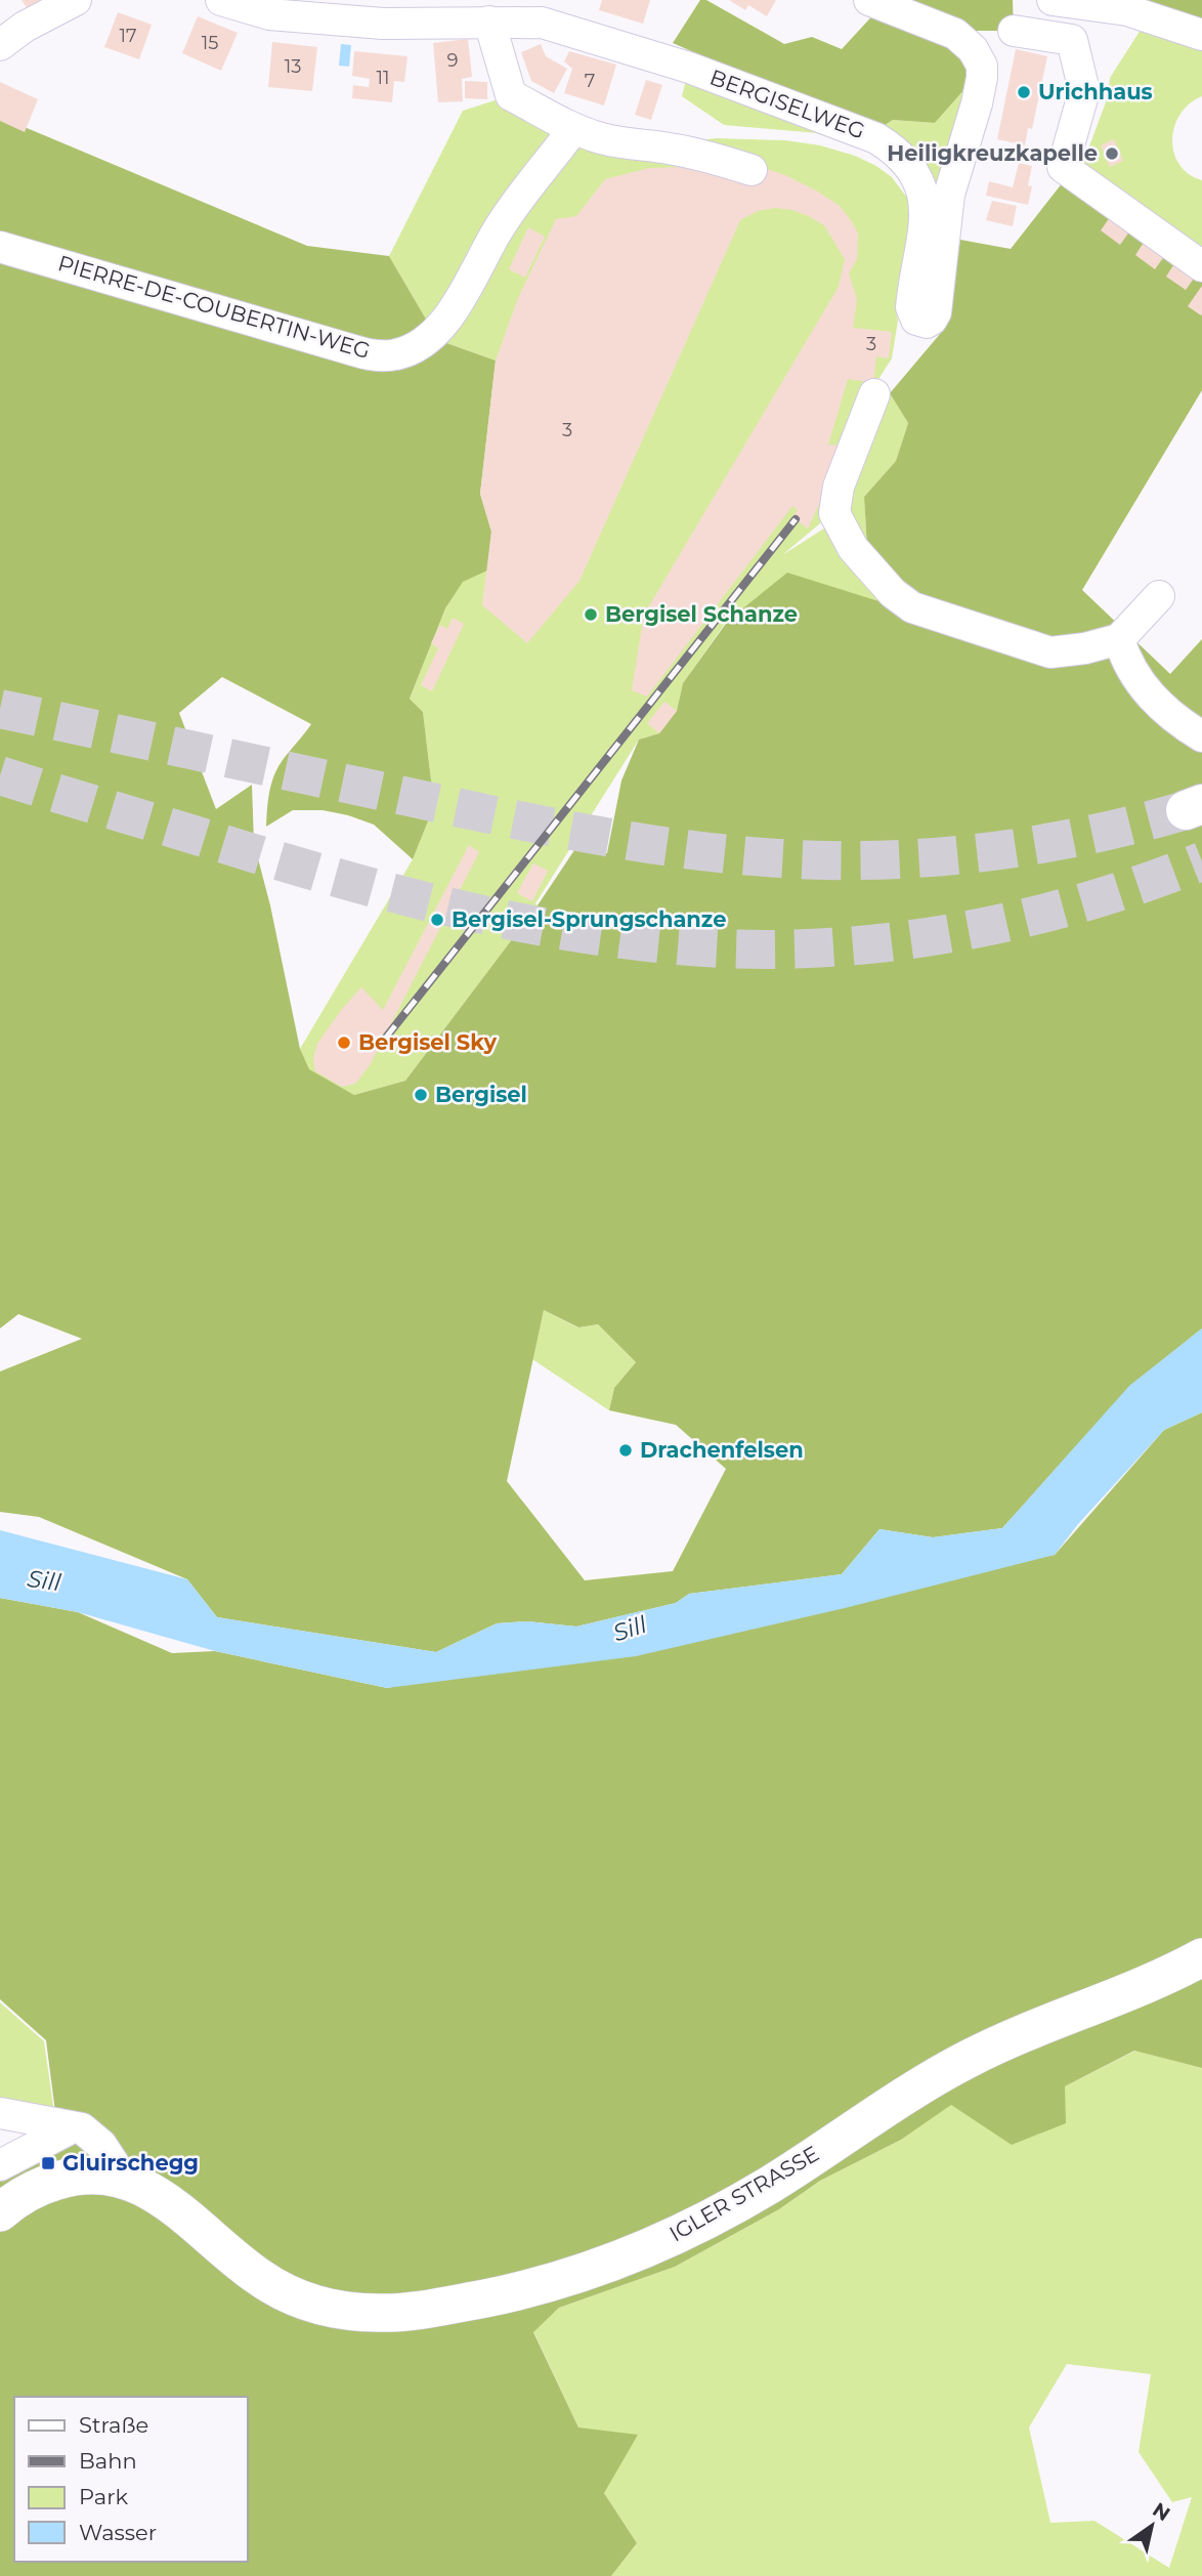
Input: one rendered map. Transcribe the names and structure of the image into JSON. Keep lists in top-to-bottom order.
{
  "streets": {
    "main road": ["IGLER STRASSE"],
    "street": ["BERGISELWEG", "PIERRE-DE-COUBERTIN-WEG"]
  },
  "water": ["Sill"],
  "places": {
    "other": [
      "Urichhaus",
      "Heiligkreuzkapelle",
      "Bergisel Schanze",
      "Bergisel-Sprungschanze",
      "Bergisel Sky",
      "Bergisel",
      "Drachenfelsen"
    ],
    "transit": ["Gluirschegg"]
  },
  "house_numbers": [
    "17",
    "15",
    "9",
    "13",
    "11",
    "7",
    "3",
    "3"
  ],
  "legend": [
    "Straße",
    "Bahn",
    "Park",
    "Wasser"
  ],
  "north": "top right"
}
